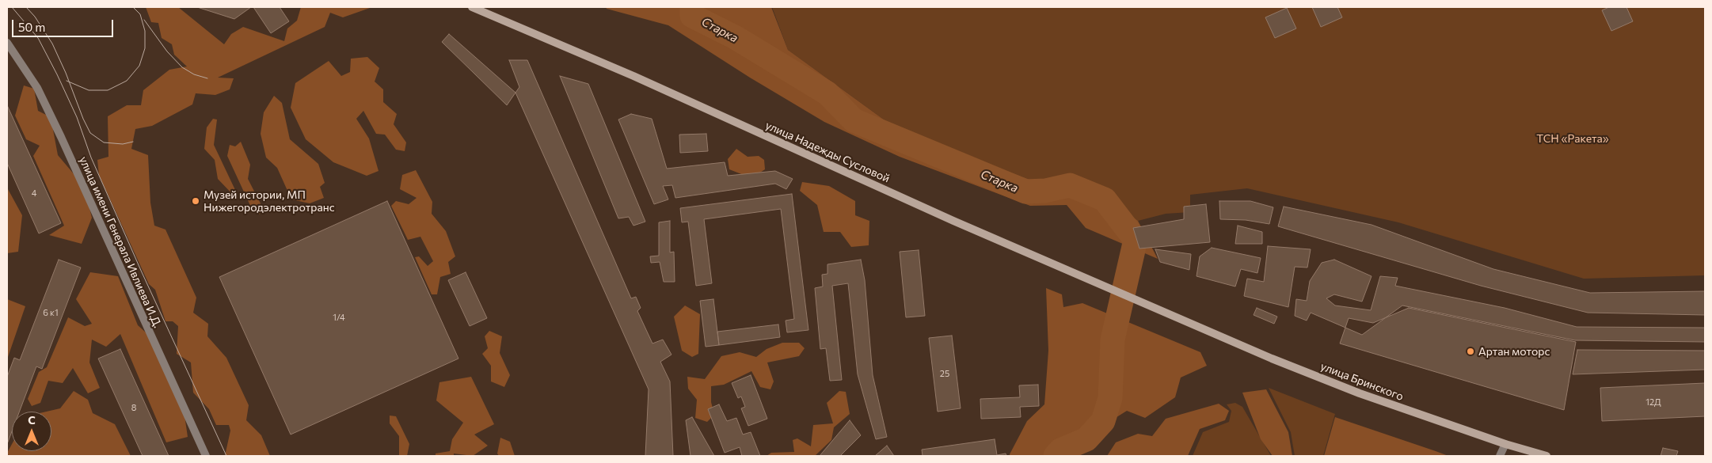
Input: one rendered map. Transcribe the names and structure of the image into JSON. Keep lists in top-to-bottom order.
{
  "streets": {
    "main road": ["улица Надежды Сусловой", "улица Бринского"],
    "street": ["улица имени Генерала Ивлиева И.Д."]
  },
  "crossings": [
    ["улица Надежды Сусловой", "улица Бринского"]
  ],
  "water": ["Старка"],
  "parks": ["ТСН «Ракета»"],
  "places": ["Музей истории, МП Нижегородэлектротранс", "Артан моторс"],
  "house_numbers": [
    "4",
    "6 к1",
    "1/4",
    "25",
    "12Д",
    "8"
  ],
  "scale_bar": "50 m",
  "north": "top"
}
